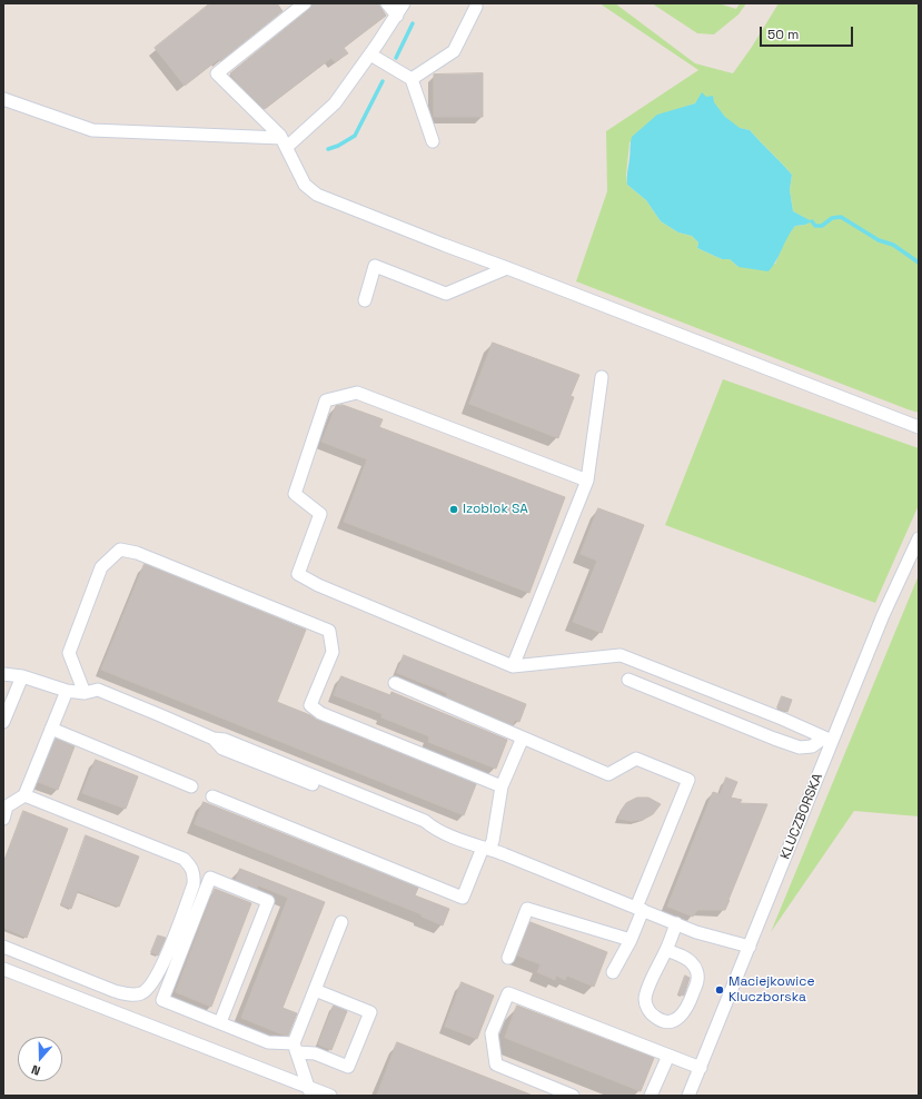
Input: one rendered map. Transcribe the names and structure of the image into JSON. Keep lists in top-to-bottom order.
{
  "streets": {
    "street": ["KLUCZBORSKA"]
  },
  "places": ["Izoblok SA", "Maciejkowice Kluczborska"],
  "scale_bar": "50 m",
  "north": "bottom"
}
